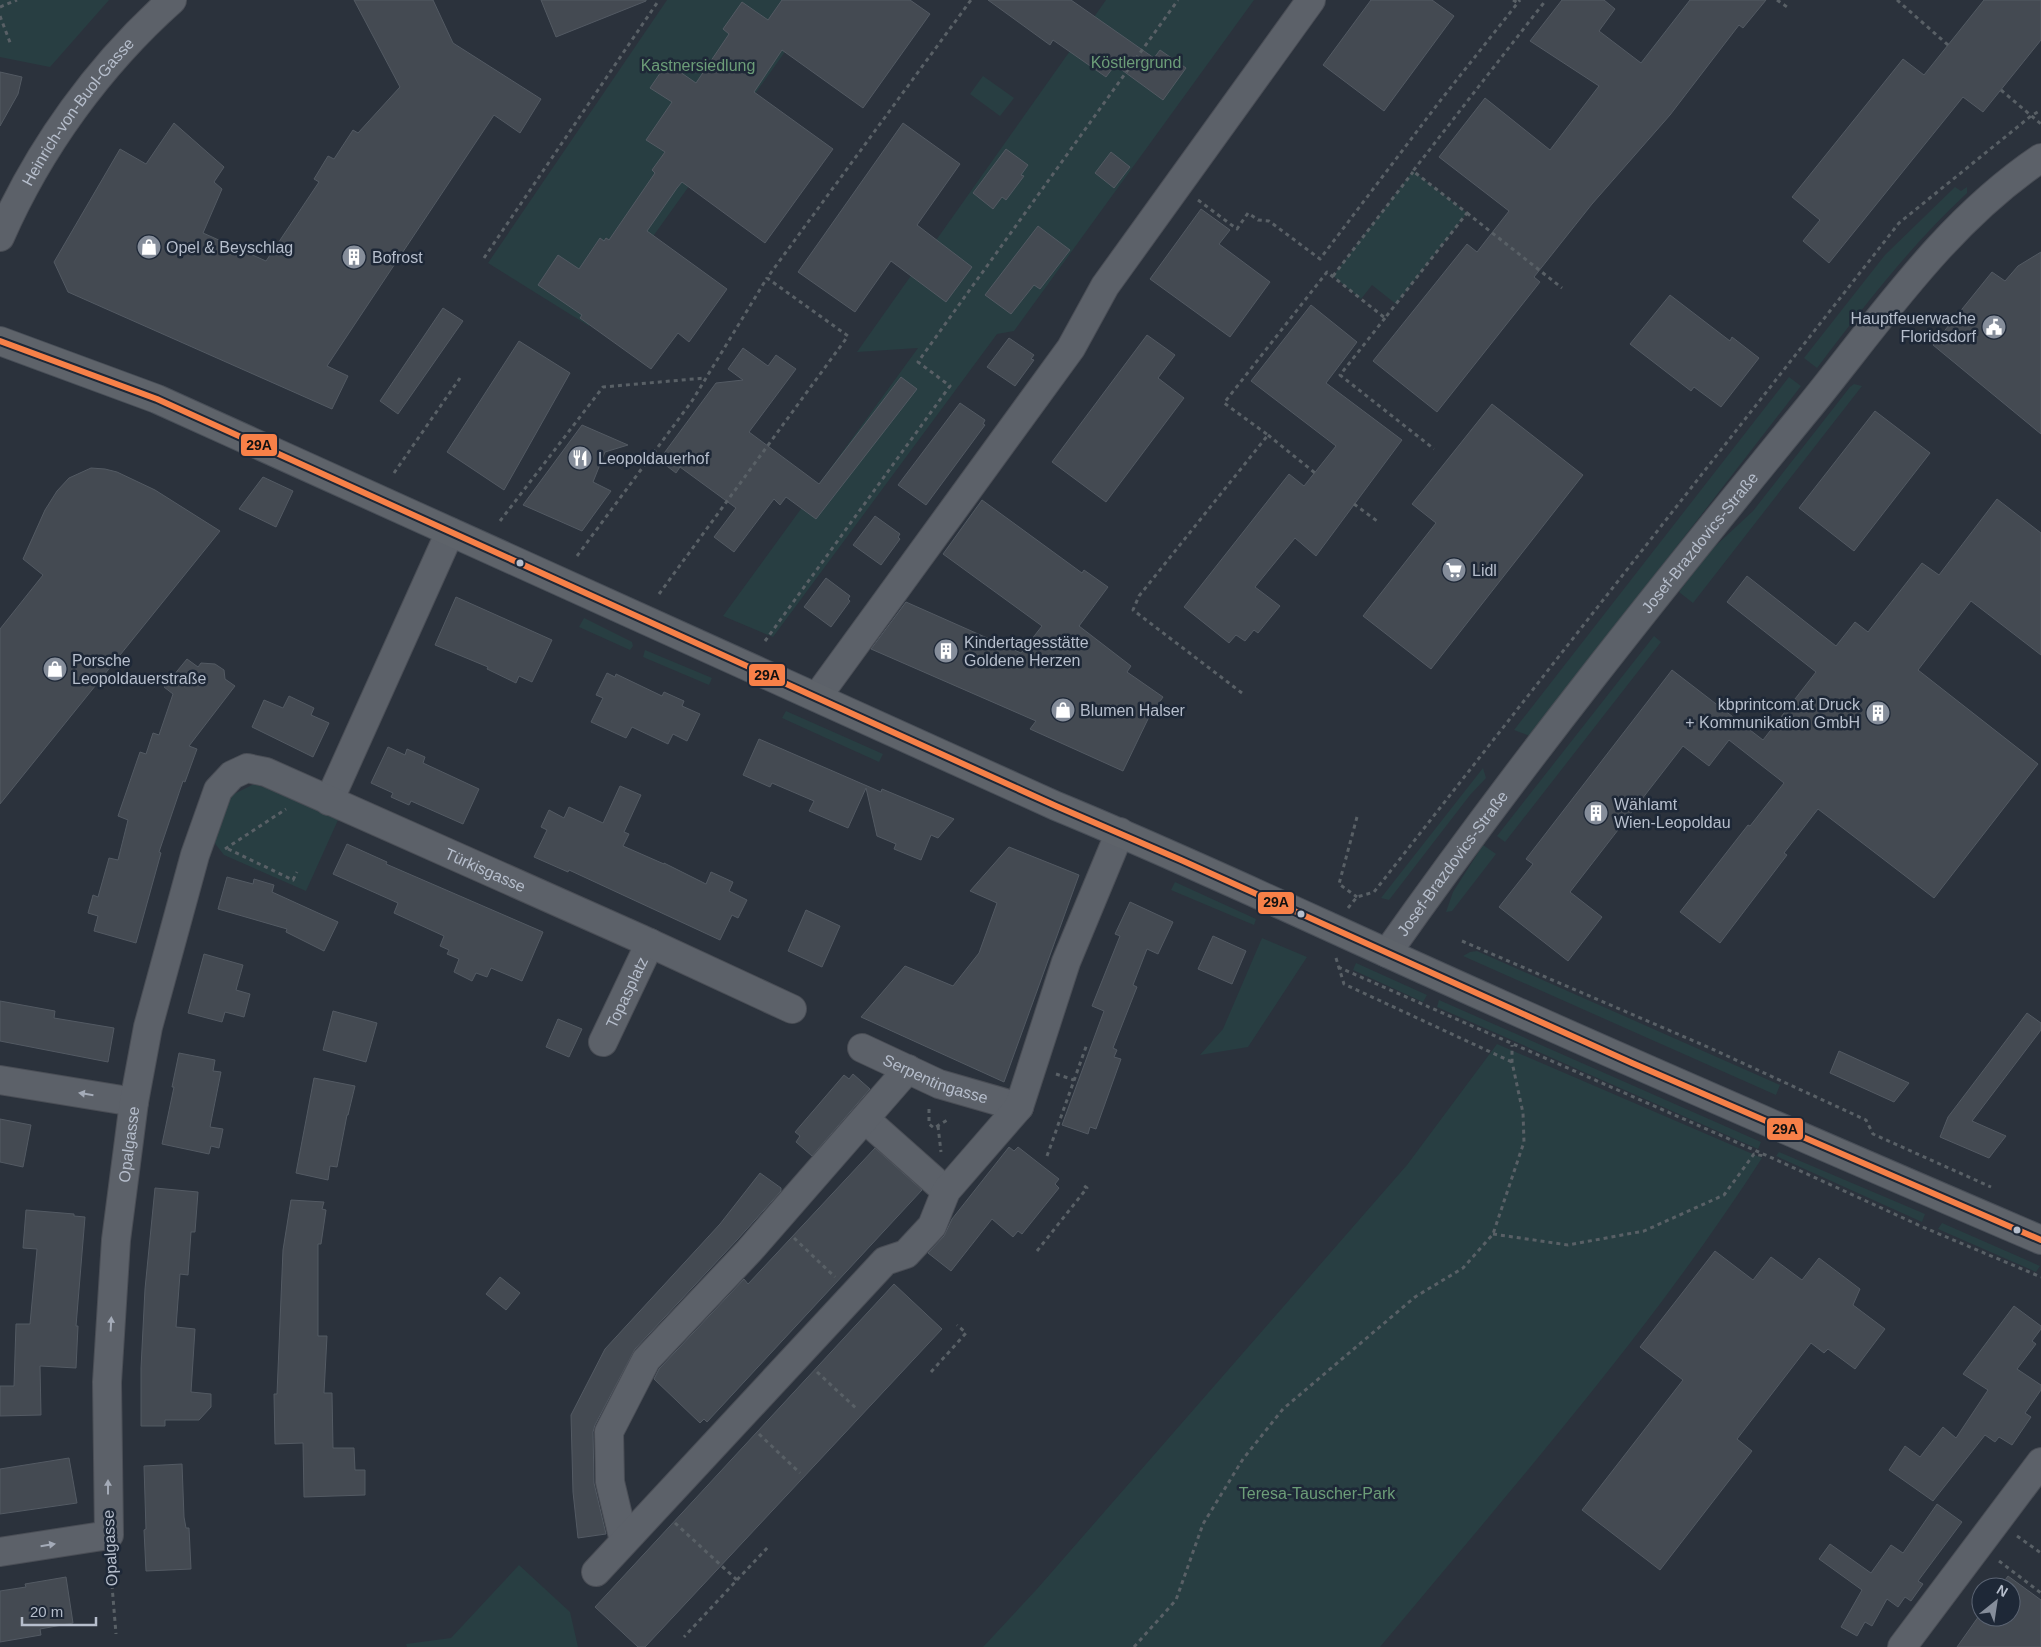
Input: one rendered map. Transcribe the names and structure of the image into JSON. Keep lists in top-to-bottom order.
{
  "streets": {
    "street": [
      "Heinrich-von-Buol-Gasse",
      "Josef-Brazdovics-Straße",
      "Türkisgasse",
      "Topasplatz",
      "Serpentingasse",
      "Opalgasse"
    ]
  },
  "crossings": [
    ["Türkisgasse", "Topasplatz"],
    ["Türkisgasse", "Opalgasse"]
  ],
  "one_way": ["Opalgasse"],
  "parks": ["Köstlergrund", "Kastnersiedlung", "Teresa-Tauscher-Park"],
  "places": {
    "shop": ["Opel & Beyschlag", "Porsche Leopoldauerstraße", "Blumen Halser"],
    "building": [
      "Bofrost",
      "Kindertagesstätte Goldene Herzen",
      "kbprintcom.at Druck + Kommunikation GmbH",
      "Wählamt Wien-Leopoldau"
    ],
    "public building": ["Hauptfeuerwache Floridsdorf"],
    "restaurant": ["Leopoldauerhof"],
    "supermarket": ["Lidl"]
  },
  "lines": ["transit line 29A"],
  "scale_bar": "20 m",
  "north": "top right"
}
